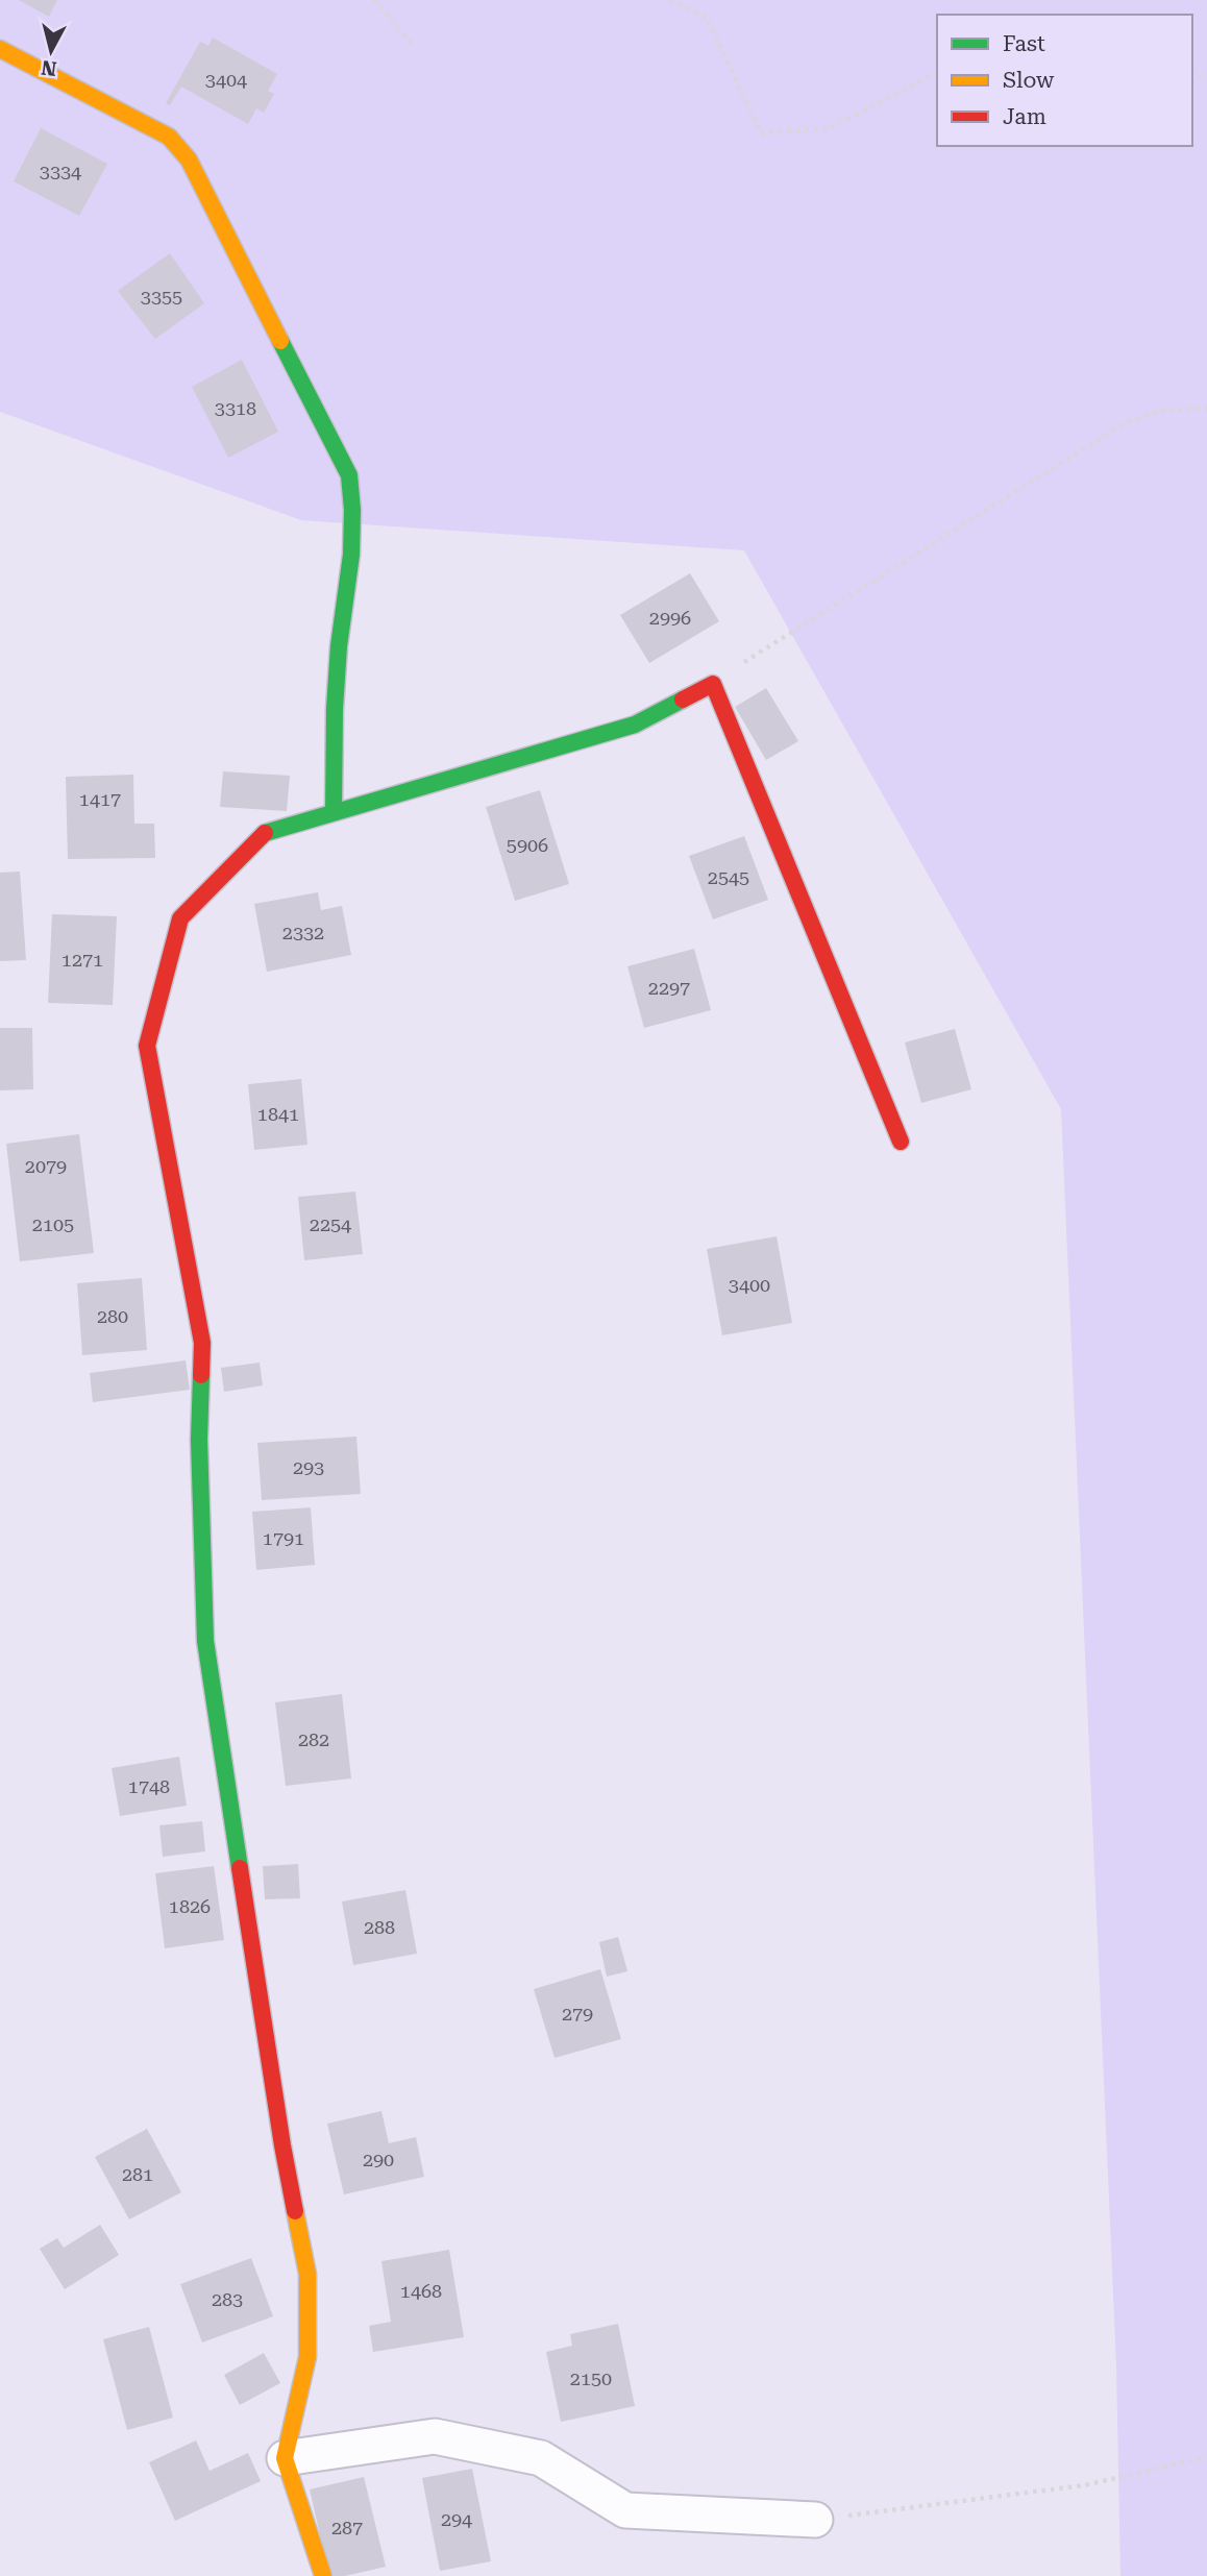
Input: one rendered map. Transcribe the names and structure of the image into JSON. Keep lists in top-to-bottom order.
{
  "house_numbers": [
    "3404",
    "3334",
    "3355",
    "3318",
    "2996",
    "1417",
    "5906",
    "2545",
    "2332",
    "1271",
    "2297",
    "1841",
    "2079",
    "2105",
    "2254",
    "3400",
    "280",
    "293",
    "1791",
    "282",
    "1748",
    "1826",
    "288",
    "279",
    "290",
    "281",
    "1468",
    "283",
    "2150",
    "294",
    "287"
  ],
  "legend": ["Fast", "Slow", "Jam"],
  "north": "bottom"
}
